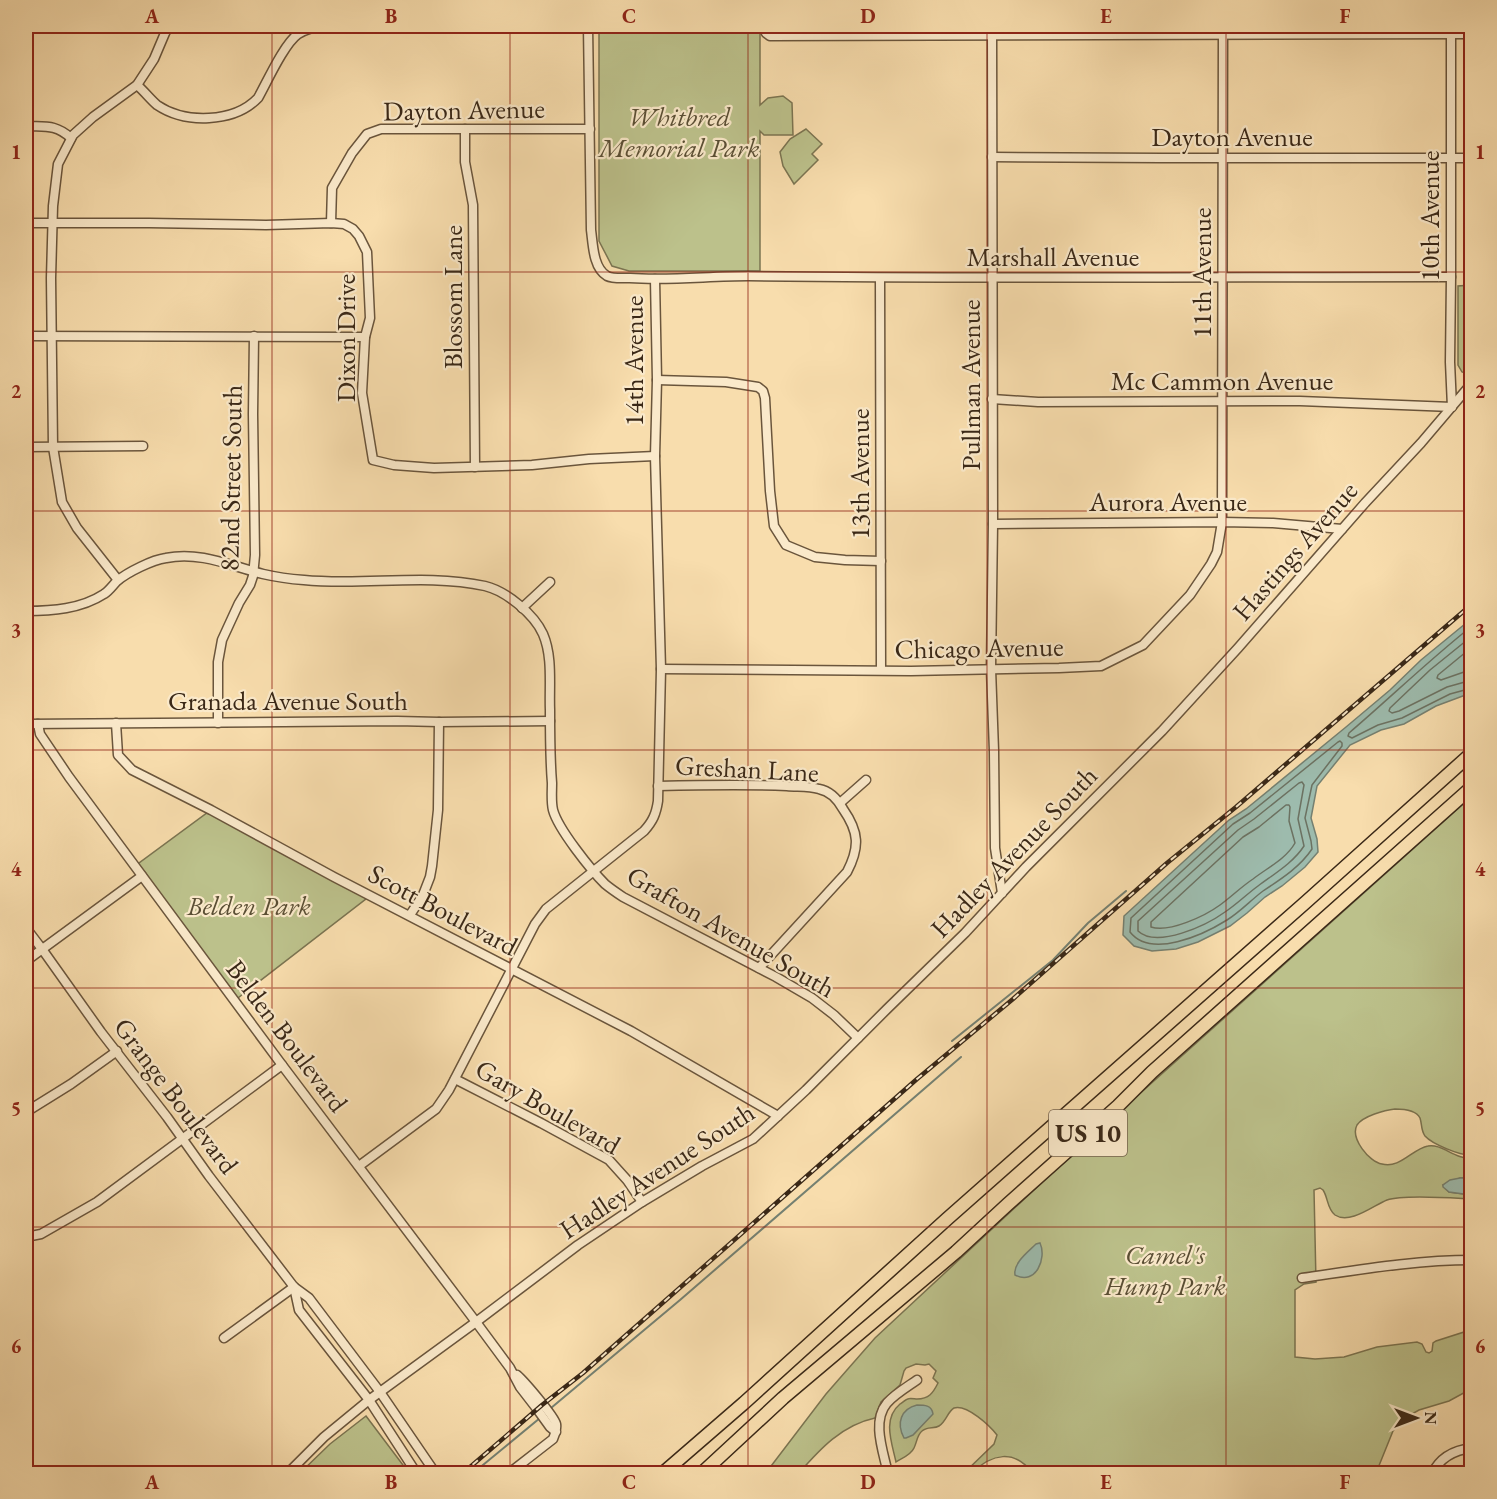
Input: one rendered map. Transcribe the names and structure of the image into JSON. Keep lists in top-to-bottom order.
{
  "streets": {
    "highway": ["US 10"],
    "street": [
      "Dayton Avenue",
      "10th Avenue",
      "Marshall Avenue",
      "11th Avenue",
      "Blossom Lane",
      "Dixon Drive",
      "14th Avenue",
      "Mc Cammon Avenue",
      "Pullman Avenue",
      "13th Avenue",
      "82nd Street South",
      "Aurora Avenue",
      "Hastings Avenue",
      "Chicago Avenue",
      "Granada Avenue South",
      "Greshan Lane",
      "Hadley Avenue South",
      "Scott Boulevard",
      "Grafton Avenue South",
      "Belden Boulevard",
      "Grange Boulevard",
      "Gary Boulevard"
    ]
  },
  "crossings": [
    ["Dayton Avenue", "10th Avenue"],
    ["Dayton Avenue", "11th Avenue"],
    ["Dayton Avenue", "Blossom Lane"],
    ["Dayton Avenue", "Dixon Drive"],
    ["Dayton Avenue", "14th Avenue"],
    ["Dayton Avenue", "Pullman Avenue"],
    ["10th Avenue", "Marshall Avenue"],
    ["10th Avenue", "Mc Cammon Avenue"],
    ["10th Avenue", "Hastings Avenue"],
    ["Marshall Avenue", "11th Avenue"],
    ["Marshall Avenue", "14th Avenue"],
    ["Marshall Avenue", "Pullman Avenue"],
    ["Marshall Avenue", "13th Avenue"],
    ["11th Avenue", "Mc Cammon Avenue"],
    ["11th Avenue", "Aurora Avenue"],
    ["11th Avenue", "Chicago Avenue"],
    ["Blossom Lane", "Dixon Drive"],
    ["Dixon Drive", "14th Avenue"],
    ["14th Avenue", "Chicago Avenue"],
    ["14th Avenue", "Greshan Lane"],
    ["14th Avenue", "Scott Boulevard"],
    ["14th Avenue", "Grafton Avenue South"],
    ["14th Avenue", "Belden Boulevard"],
    ["14th Avenue", "Gary Boulevard"],
    ["Mc Cammon Avenue", "Pullman Avenue"],
    ["Mc Cammon Avenue", "Hastings Avenue"],
    ["Pullman Avenue", "Aurora Avenue"],
    ["Pullman Avenue", "Chicago Avenue"],
    ["Pullman Avenue", "Hadley Avenue South"],
    ["13th Avenue", "Chicago Avenue"],
    ["82nd Street South", "Granada Avenue South"],
    ["82nd Street South", "Grafton Avenue South"],
    ["Aurora Avenue", "Hastings Avenue"],
    ["Aurora Avenue", "Chicago Avenue"],
    ["Hastings Avenue", "Hadley Avenue South"],
    ["Granada Avenue South", "Scott Boulevard"],
    ["Granada Avenue South", "Grafton Avenue South"],
    ["Granada Avenue South", "Belden Boulevard"],
    ["Greshan Lane", "Grafton Avenue South"],
    ["Hadley Avenue South", "Scott Boulevard"],
    ["Hadley Avenue South", "Grafton Avenue South"],
    ["Hadley Avenue South", "Belden Boulevard"],
    ["Hadley Avenue South", "Grange Boulevard"],
    ["Hadley Avenue South", "Gary Boulevard"]
  ],
  "parks": ["Whitbred Memorial Park", "Belden Park", "Camel's Hump Park"],
  "north": "right",
  "grid": {
    "columns": [
      "A",
      "B",
      "C",
      "D",
      "E",
      "F"
    ],
    "rows": [
      "1",
      "2",
      "3",
      "4",
      "5",
      "6"
    ]
  }
}
